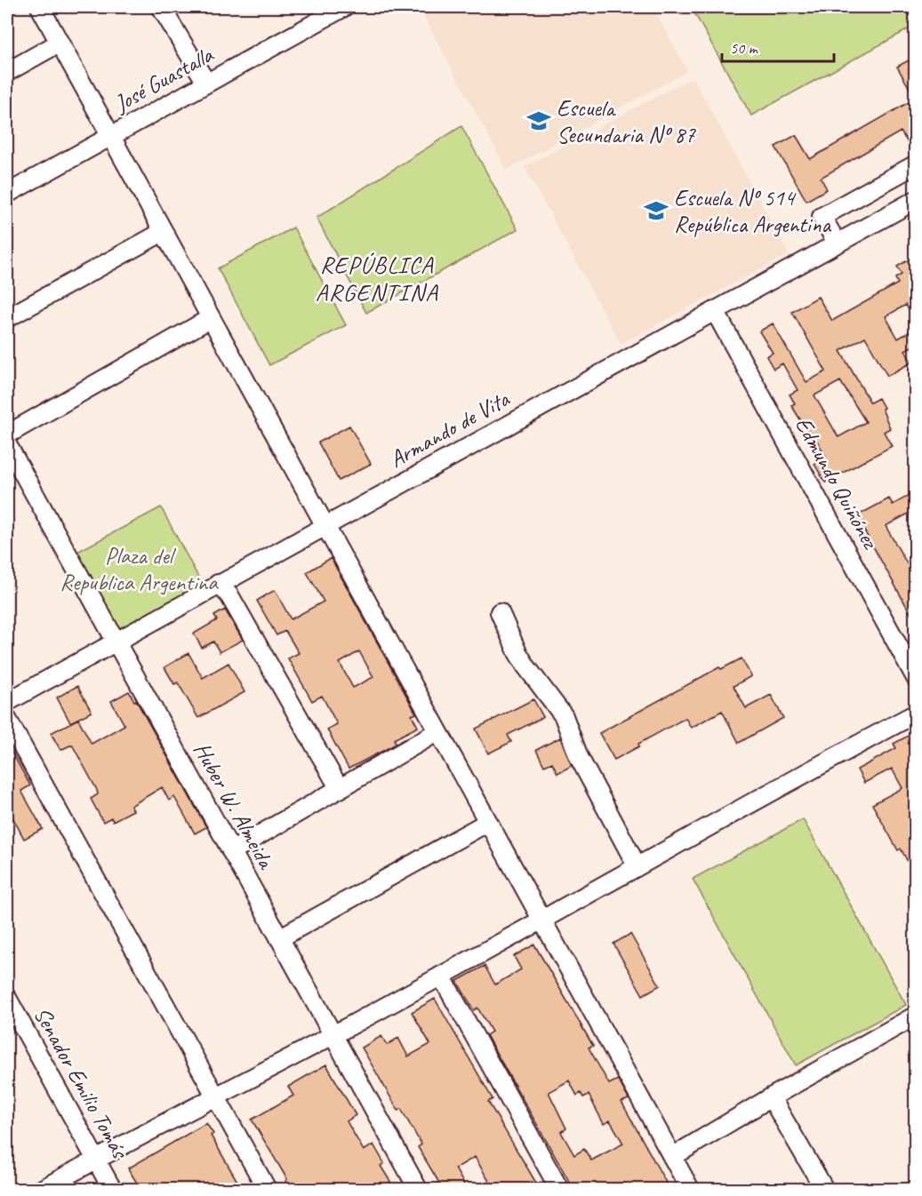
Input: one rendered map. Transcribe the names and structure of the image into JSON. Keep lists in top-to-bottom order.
{
  "streets": {
    "street": [
      "José Guastalla",
      "Armando de Vita",
      "Edmundo Quiñónez",
      "Huber W. Almeida",
      "Senador Emilio Tomás"
    ]
  },
  "crossings": [
    ["Armando de Vita", "Edmundo Quiñónez"],
    ["Armando de Vita", "Huber W. Almeida"]
  ],
  "districts": ["REPÚBLICA ARGENTINA"],
  "parks": ["Plaza del Republica Argentina"],
  "places": {
    "school or university": ["Escuela Secundaria Nº 87", "Escuela Nº 514 República Argentina"]
  },
  "scale_bar": "50 m"
}
